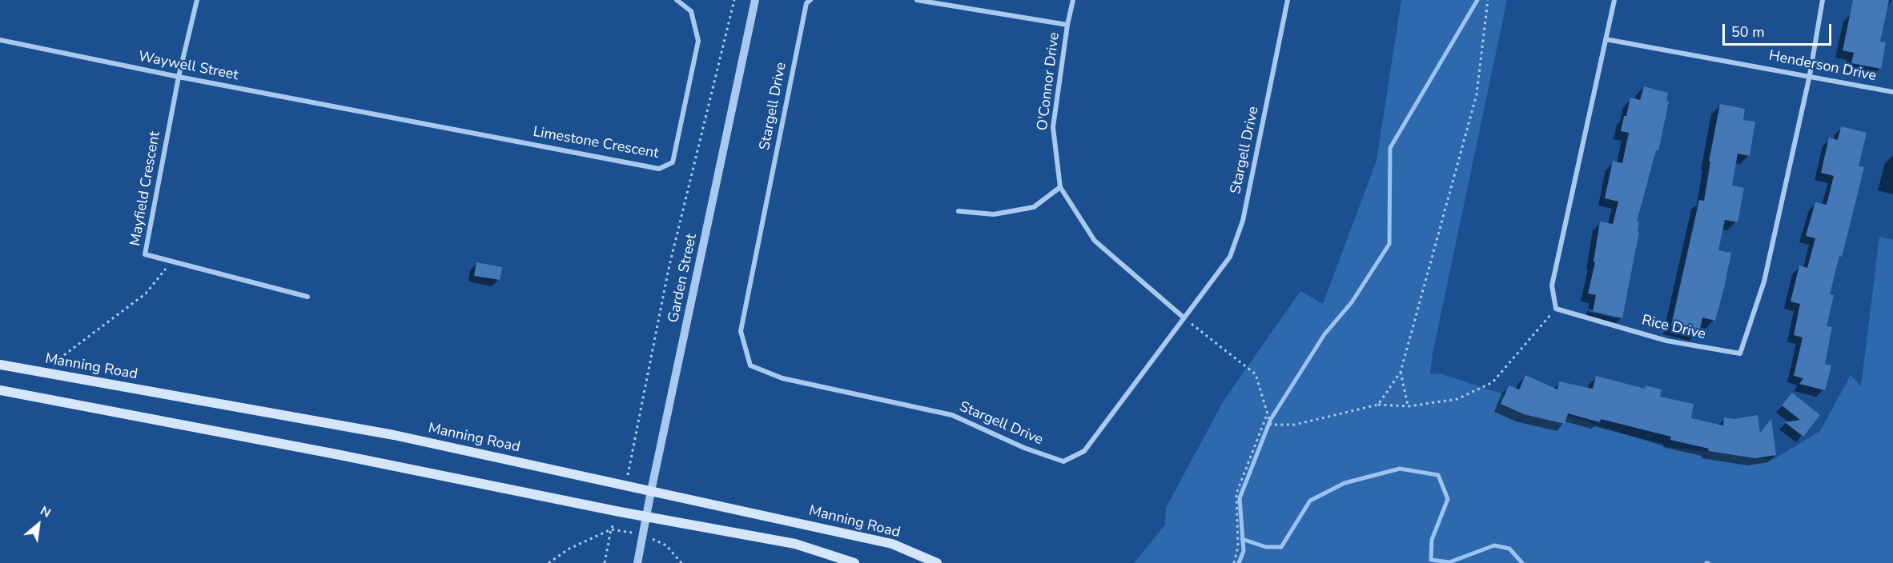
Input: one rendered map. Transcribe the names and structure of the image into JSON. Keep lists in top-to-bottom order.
{
  "streets": {
    "main road": ["Manning Road"],
    "street": [
      "Waywell Street",
      "Henderson Drive",
      "O'Connor Drive",
      "Stargell Drive",
      "Limestone Crescent",
      "Mayfield Crescent",
      "Garden Street",
      "Rice Drive"
    ]
  },
  "crossings": [
    ["Waywell Street", "Limestone Crescent"],
    ["Waywell Street", "Mayfield Crescent"],
    ["Henderson Drive", "Rice Drive"],
    ["O'Connor Drive", "Stargell Drive"],
    ["Garden Street", "Manning Road"]
  ],
  "scale_bar": "50 m",
  "north": "top right"
}
